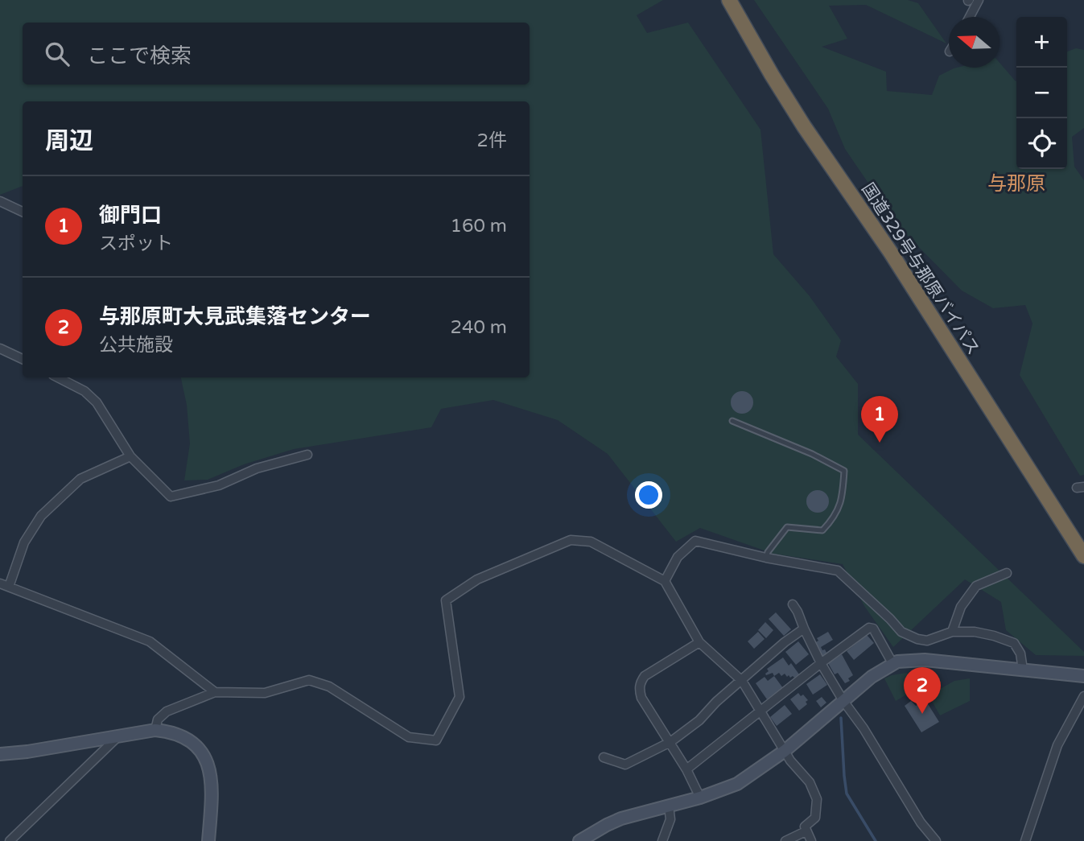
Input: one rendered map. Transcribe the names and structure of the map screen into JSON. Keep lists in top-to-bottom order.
{
  "streets": {
    "highway": ["国道329号与那原バイパス"]
  },
  "districts": ["与那原"],
  "north": "left",
  "page": {
    "map_buttons": ["+", "−"],
    "search": "ここで検索",
    "heading": ["周辺", "2件"],
    "list": [
      {
        "mark": "1",
        "name": "御門口",
        "note": "スポット",
        "value": "160 m"
      },
      {
        "mark": "2",
        "name": "与那原町大見武集落センター",
        "note": "公共施設",
        "value": "240 m"
      }
    ],
    "pins": ["1", "2"]
  }
}
